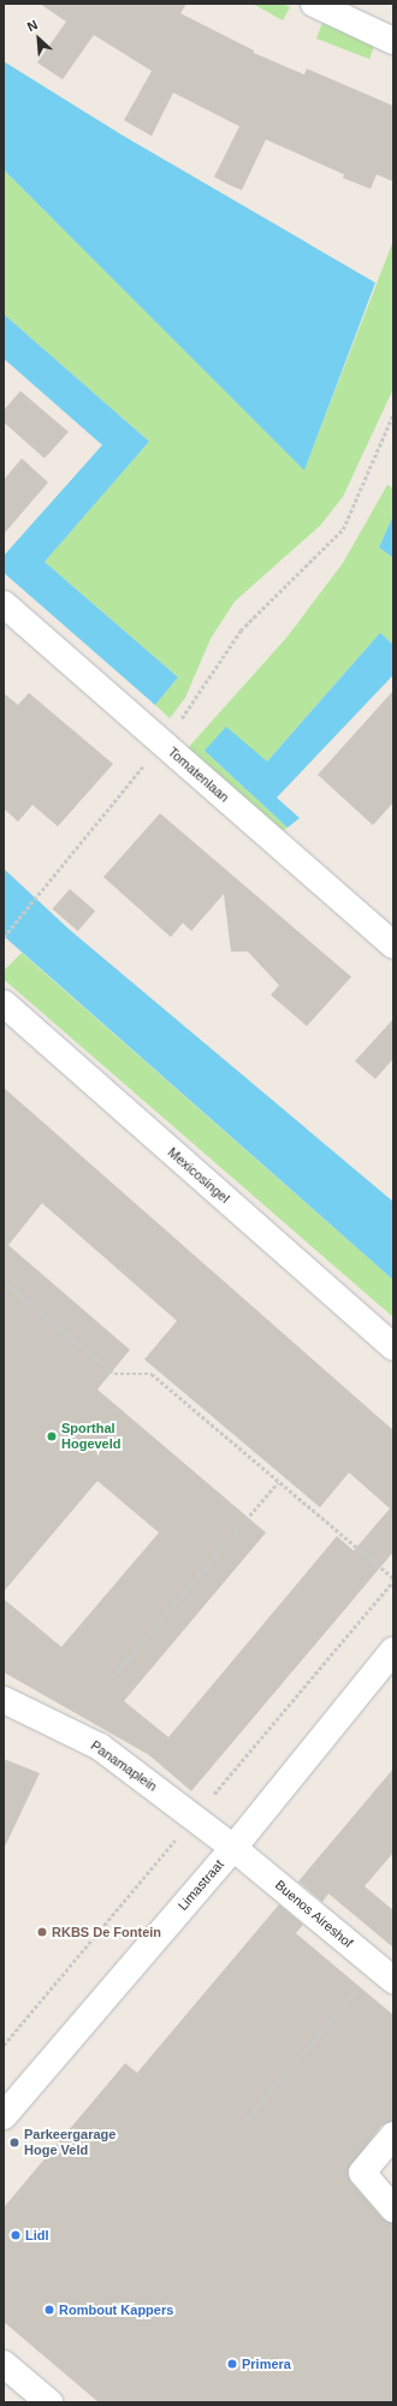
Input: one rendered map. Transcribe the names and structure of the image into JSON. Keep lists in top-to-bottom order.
{
  "streets": {
    "street": [
      "Tomatenlaan",
      "Mexicosingel",
      "Panamaplein",
      "Limastraat",
      "Buenos Aireshof"
    ]
  },
  "crossings": [
    ["Panamaplein", "Limastraat"],
    ["Panamaplein", "Buenos Aireshof"],
    ["Limastraat", "Buenos Aireshof"]
  ],
  "places": [
    "Sporthal Hogeveld",
    "RKBS De Fontein",
    "Parkeergarage Hoge Veld",
    "Lidl",
    "Rombout Kappers",
    "Primera"
  ],
  "north": "top left"
}
